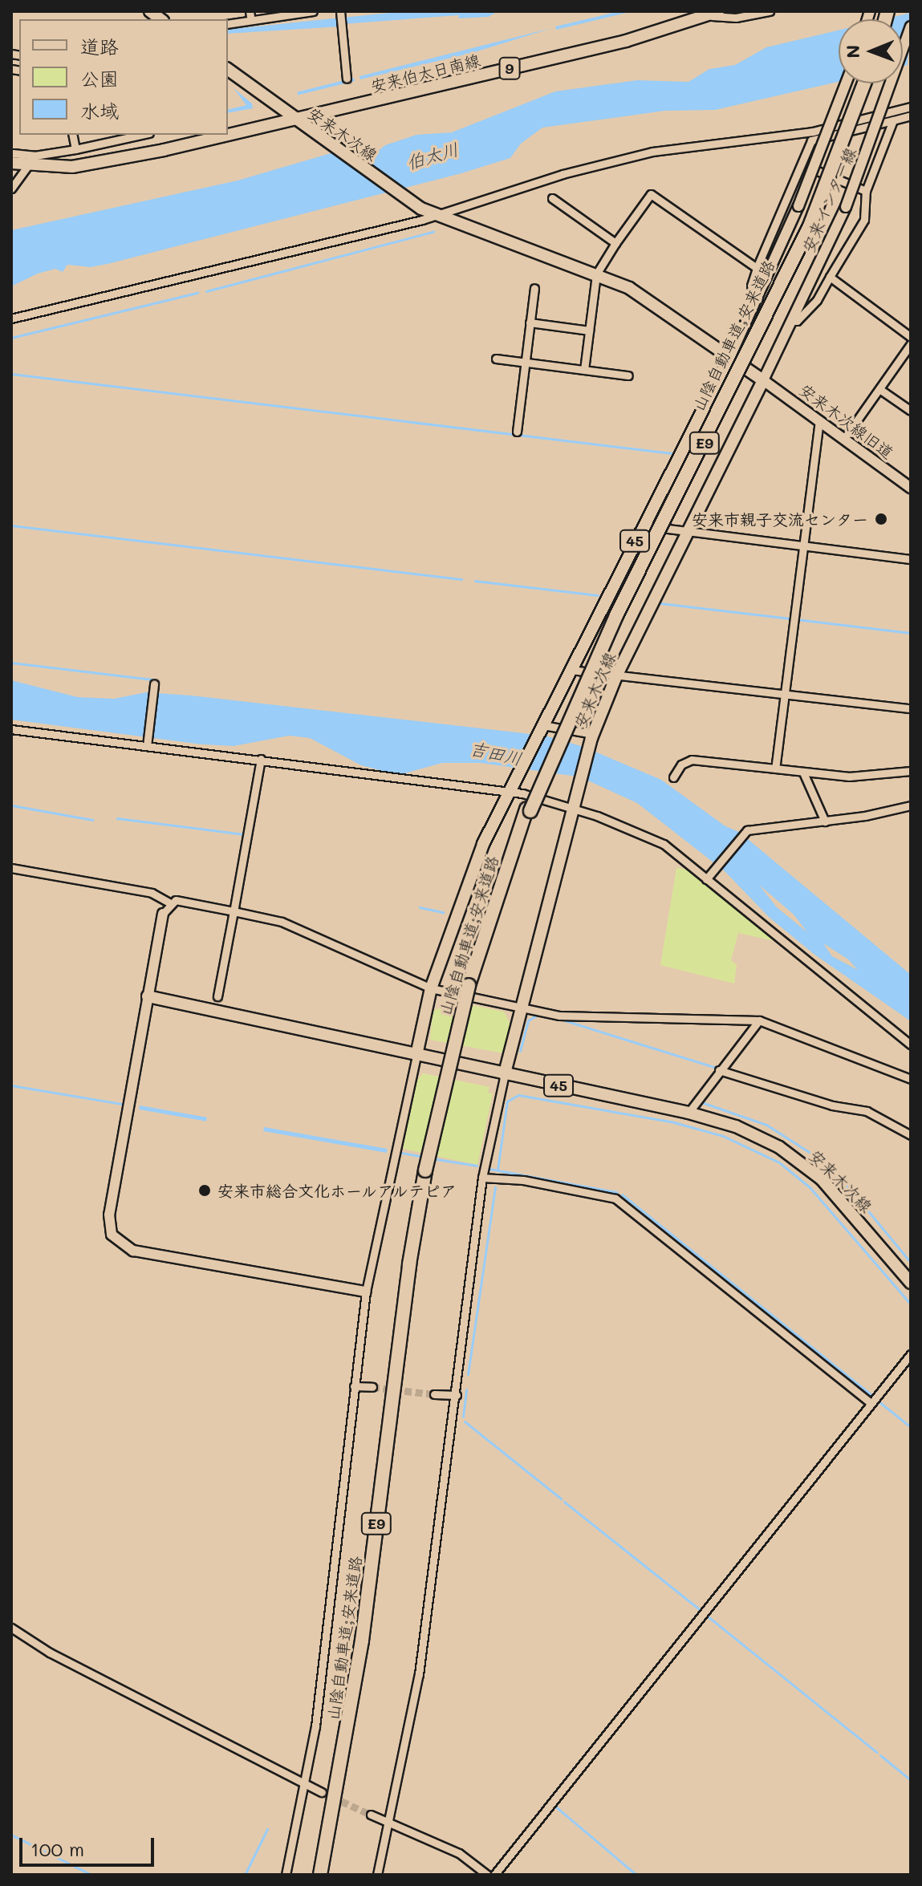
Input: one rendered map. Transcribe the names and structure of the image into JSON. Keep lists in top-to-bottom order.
{
  "streets": {
    "highway": ["山陰自動車道;安来道路", "E9"],
    "main road": [
      "9",
      "安来伯太日南線",
      "安来木次線",
      "45"
    ],
    "street": ["安来インター線", "安来木次線旧道"]
  },
  "crossings": [
    ["安来伯太日南線", "安来木次線"],
    ["安来木次線", "安来インター線"],
    ["安来木次線", "安来木次線旧道"],
    ["安来インター線", "安来木次線旧道"]
  ],
  "water": ["伯太川", "吉田川"],
  "places": ["安来市親子交流センター", "安来市総合文化ホールアルテピア"],
  "legend": ["道路", "公園", "水域"],
  "scale_bar": "100 m",
  "north": "left"
}
